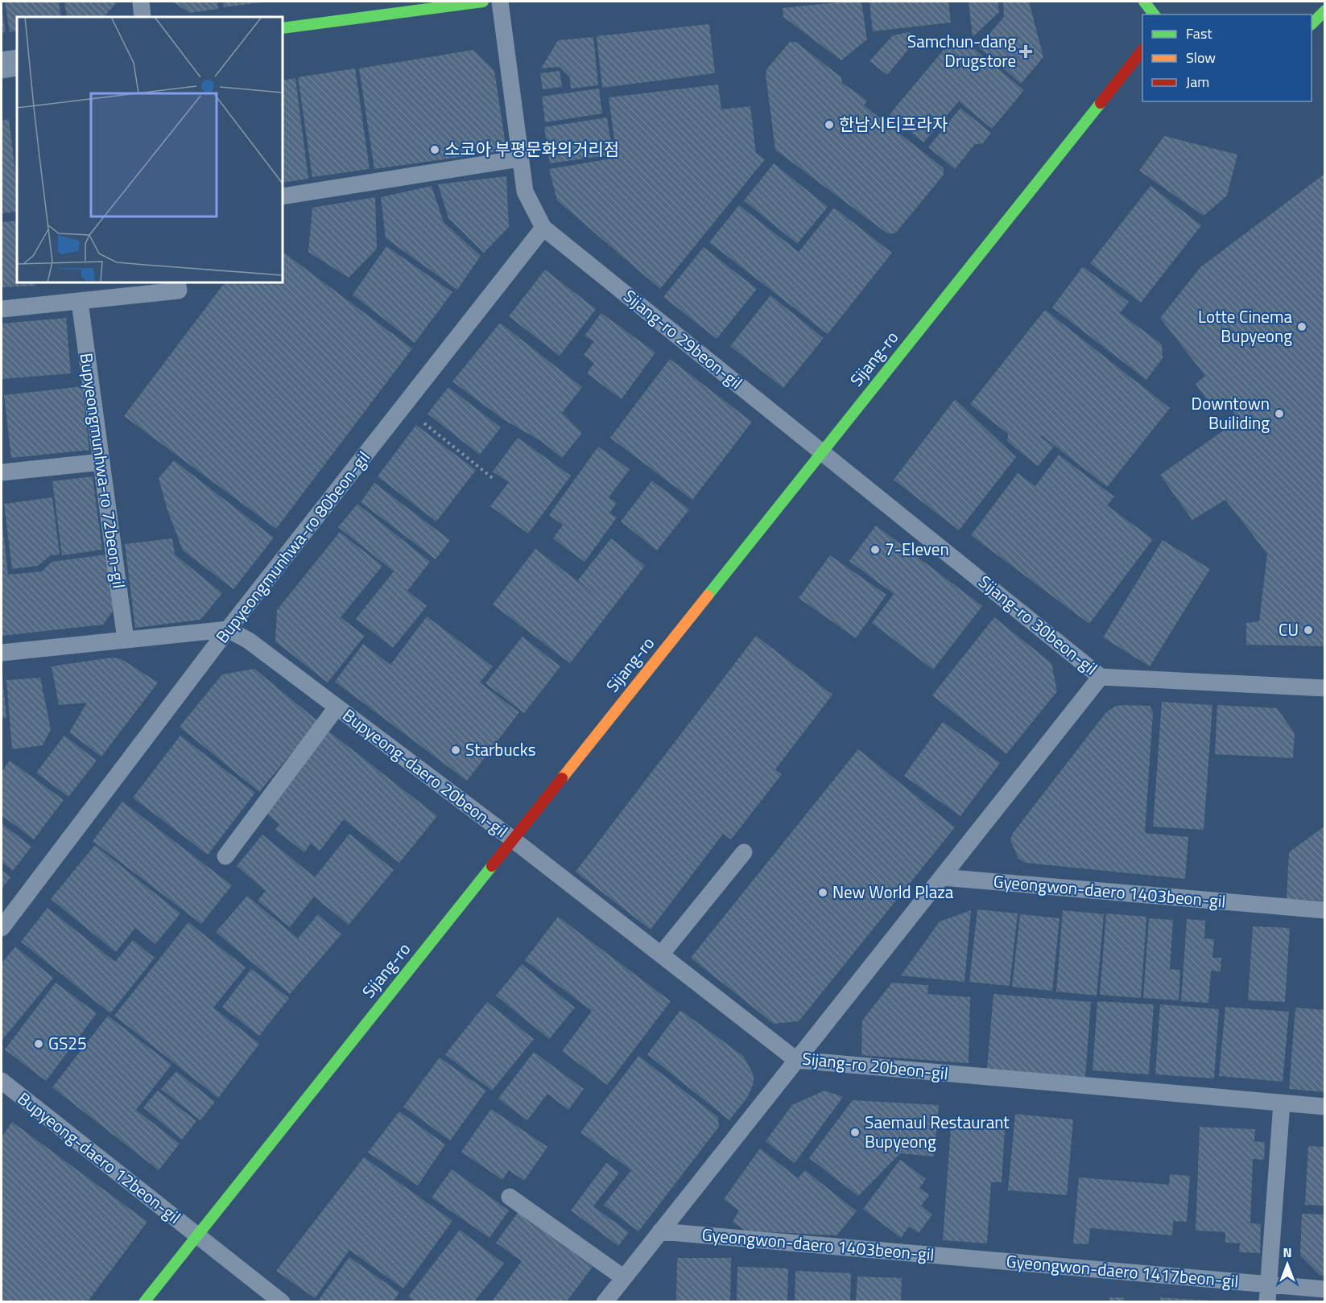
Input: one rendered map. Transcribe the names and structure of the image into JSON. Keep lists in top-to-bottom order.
{
  "streets": {
    "street": ["Sijang-ro"],
    "lane": [
      "Sijang-ro 29beon-gil",
      "Bupyeongmunhwa-ro 72beon-gil",
      "Bupyeongmunhwa-ro 80beon-gil",
      "Sijang-ro 30beon-gil",
      "Bupyeong-daero 20beon-gil",
      "Gyeongwon-daero 1403beon-gil",
      "Sijang-ro 20beon-gil",
      "Bupyeong-daero 12beon-gil",
      "Gyeongwon-daero 1417beon-gil"
    ]
  },
  "crossings": [
    ["Sijang-ro 29beon-gil", "Sijang-ro"],
    ["Sijang-ro 29beon-gil", "Bupyeongmunhwa-ro 80beon-gil"],
    ["Sijang-ro 29beon-gil", "Sijang-ro 30beon-gil"],
    ["Sijang-ro", "Sijang-ro 30beon-gil"],
    ["Sijang-ro", "Bupyeong-daero 20beon-gil"],
    ["Sijang-ro", "Sijang-ro 20beon-gil"],
    ["Sijang-ro", "Bupyeong-daero 12beon-gil"],
    ["Bupyeongmunhwa-ro 80beon-gil", "Bupyeong-daero 20beon-gil"],
    ["Bupyeong-daero 20beon-gil", "Sijang-ro 20beon-gil"],
    ["Gyeongwon-daero 1403beon-gil", "Gyeongwon-daero 1417beon-gil"]
  ],
  "places": {
    "health": ["Samchun-dang Drugstore"],
    "other": [
      "한남시티프라자",
      "소코아 부평문화의거리점",
      "Lotte Cinema Bupyeong",
      "Downtown Builiding",
      "7-Eleven",
      "CU",
      "Starbucks",
      "New World Plaza",
      "GS25",
      "Saemaul Restaurant Bupyeong"
    ]
  },
  "legend": ["Fast", "Slow", "Jam"],
  "north": "top"
}
